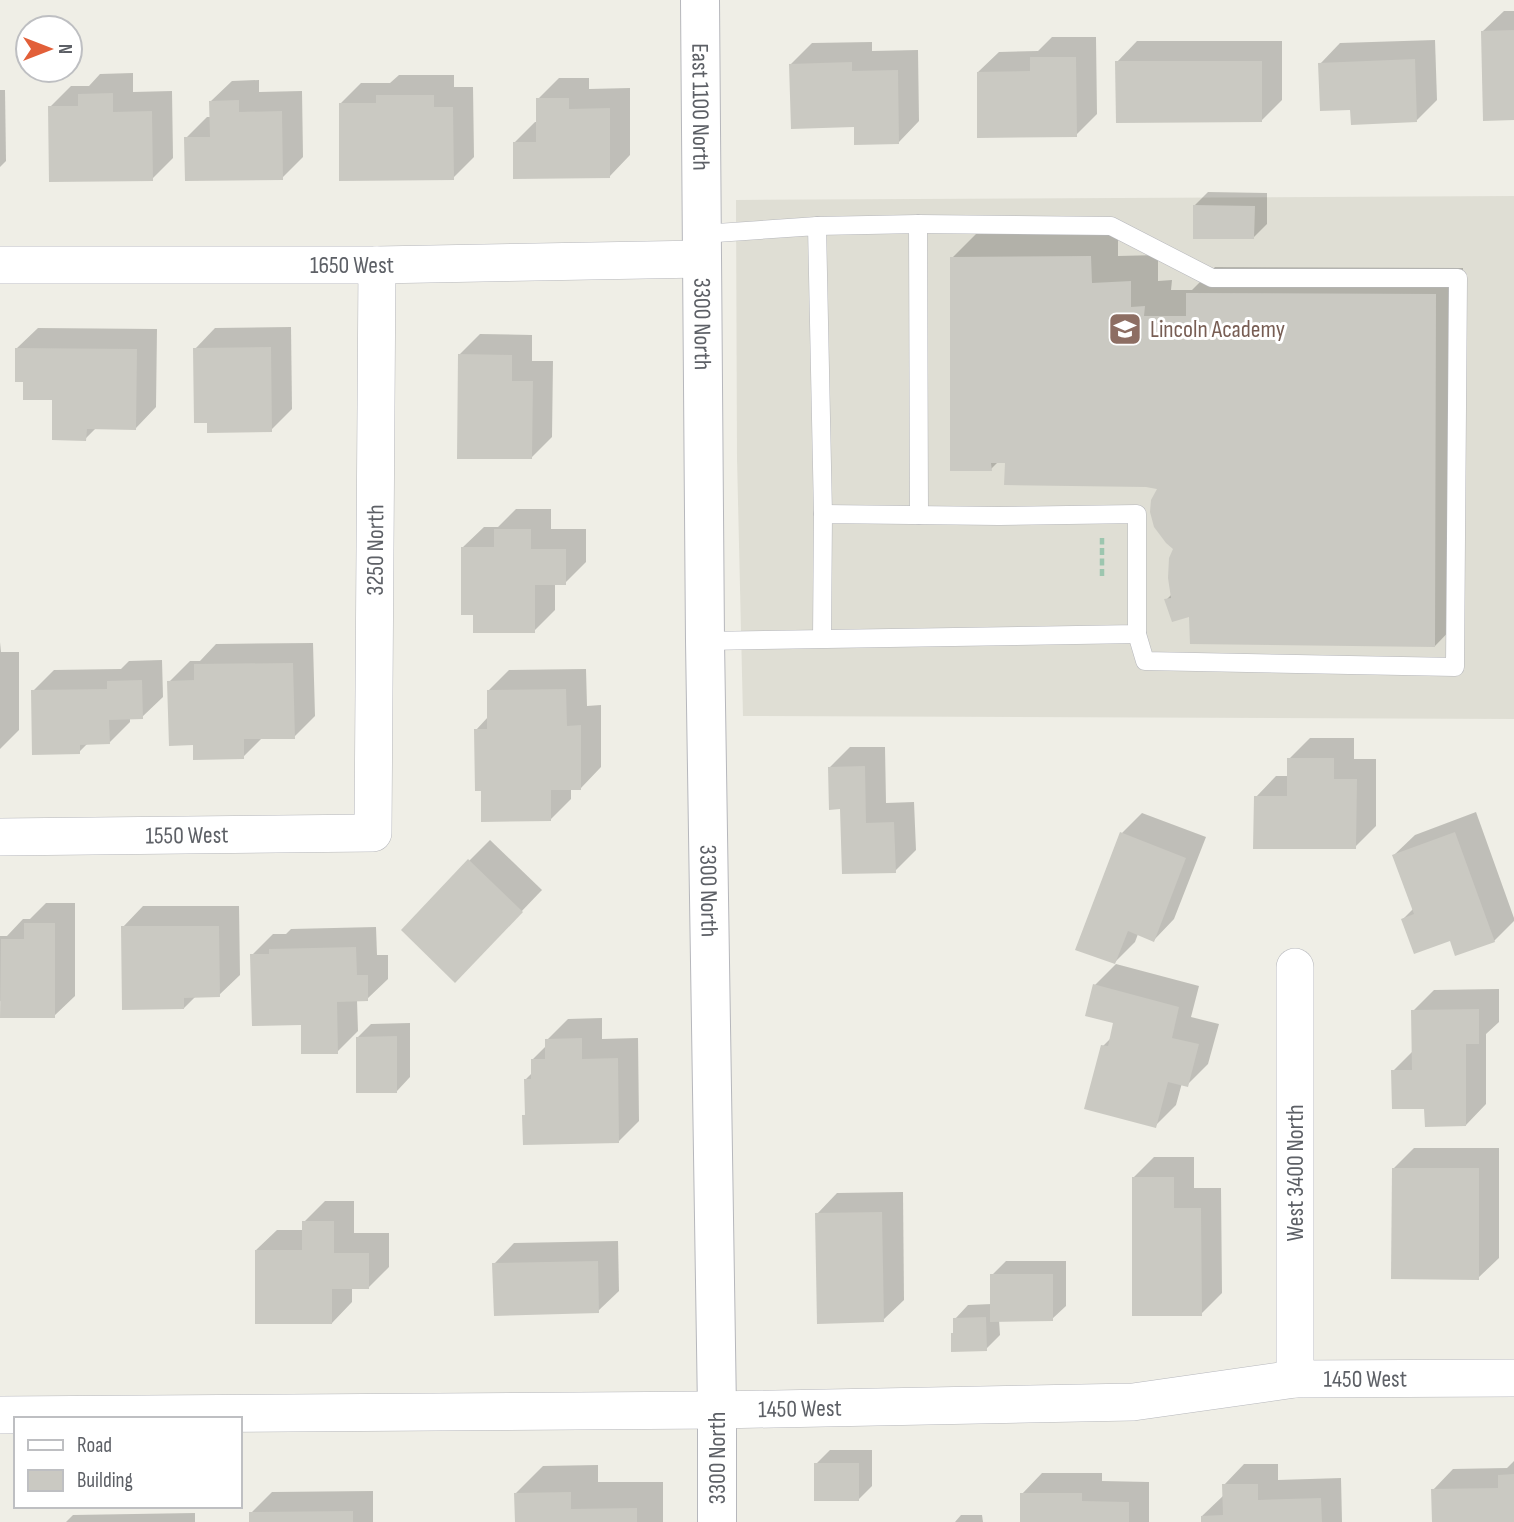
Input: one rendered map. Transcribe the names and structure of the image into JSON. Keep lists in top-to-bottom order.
{
  "streets": {
    "street": [
      "East 1100 North",
      "1650 West",
      "3300 North",
      "3250 North",
      "1550 West",
      "West 3400 North",
      "1450 West"
    ]
  },
  "crossings": [
    ["East 1100 North", "1650 West"],
    ["East 1100 North", "3300 North"],
    ["1650 West", "3300 North"],
    ["1650 West", "3250 North"],
    ["3300 North", "1450 West"],
    ["3250 North", "1550 West"],
    ["West 3400 North", "1450 West"]
  ],
  "places": {
    "school or university": ["Lincoln Academy"]
  },
  "legend": ["Road", "Building"],
  "north": "right"
}
